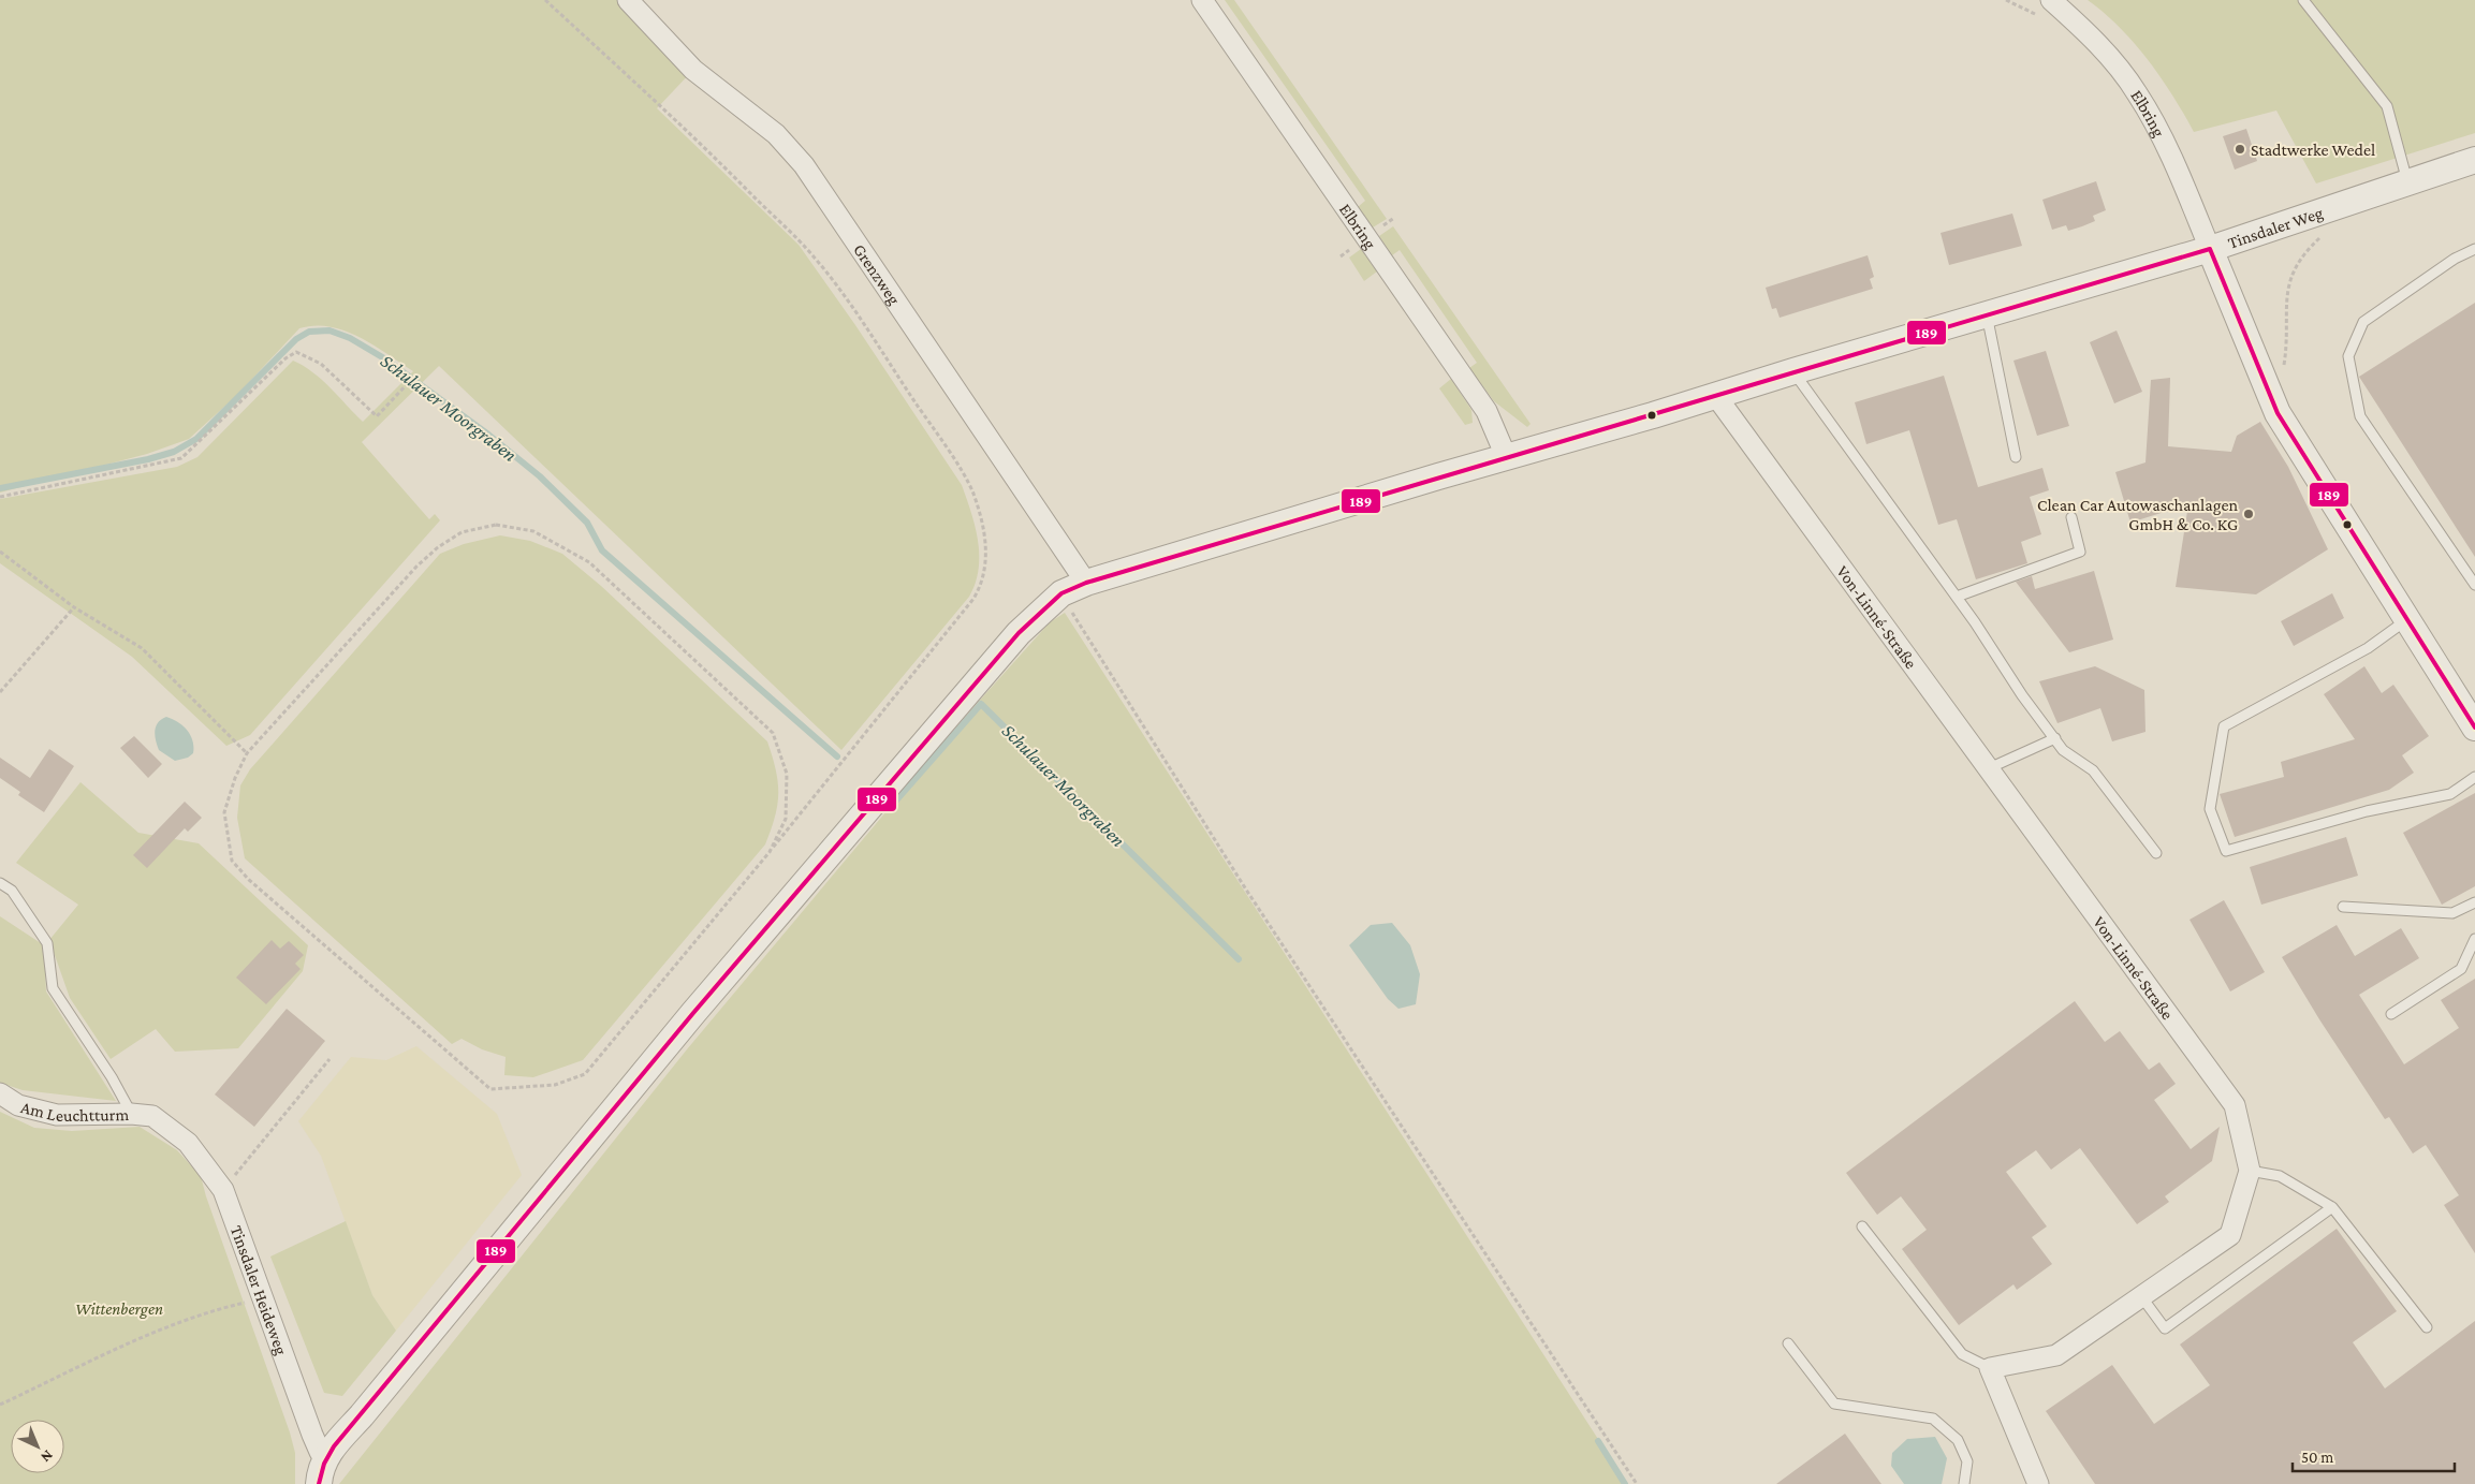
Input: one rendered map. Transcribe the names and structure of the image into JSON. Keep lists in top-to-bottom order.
{
  "streets": {
    "street": [
      "Elbring",
      "Tinsdaler Weg",
      "Grenzweg",
      "Von-Linné-Straße",
      "Am Leuchtturm",
      "Tinsdaler Heideweg"
    ]
  },
  "crossings": [
    ["Elbring", "Tinsdaler Weg"],
    ["Tinsdaler Weg", "Grenzweg"],
    ["Tinsdaler Weg", "Von-Linné-Straße"],
    ["Tinsdaler Weg", "Tinsdaler Heideweg"],
    ["Am Leuchtturm", "Tinsdaler Heideweg"]
  ],
  "water": ["Schulauer Moorgraben"],
  "parks": ["Wittenbergen"],
  "places": ["Stadtwerke Wedel", "Clean Car Autowaschanlagen GmbH & Co. KG"],
  "lines": ["transit line 189"],
  "scale_bar": "50 m",
  "north": "bottom right"
}
